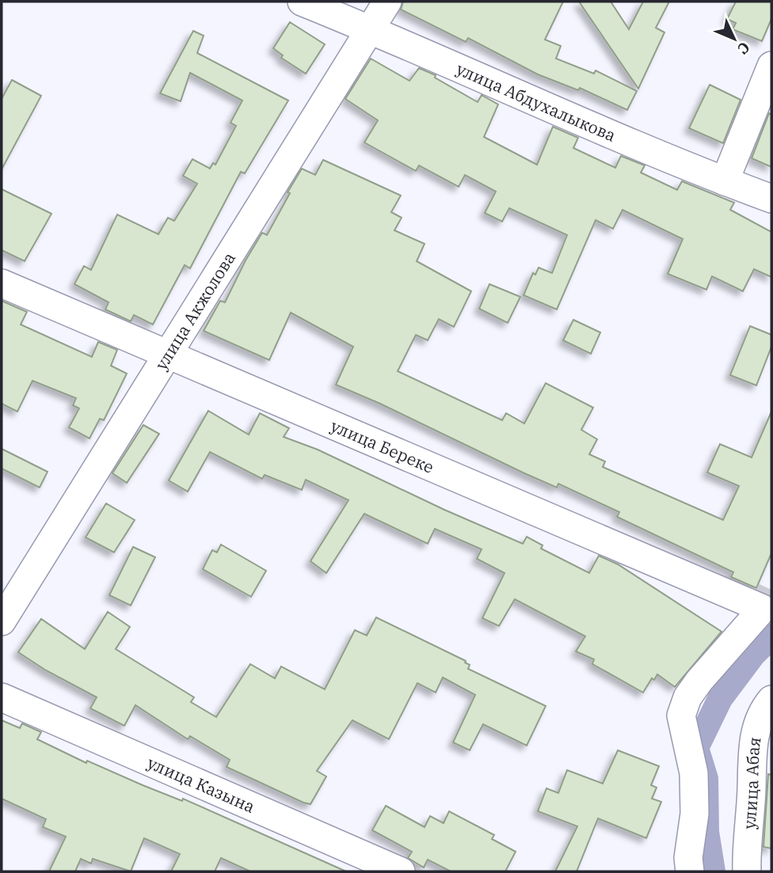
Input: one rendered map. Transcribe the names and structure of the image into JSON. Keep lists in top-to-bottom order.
{
  "streets": {
    "street": [
      "улица Абдухалыкова",
      "улица Акжолова",
      "улица Береке",
      "улица Абая",
      "улица Казына"
    ]
  },
  "crossings": [
    ["улица Абдухалыкова", "улица Акжолова"],
    ["улица Акжолова", "улица Береке"]
  ],
  "north": "bottom right"
}
